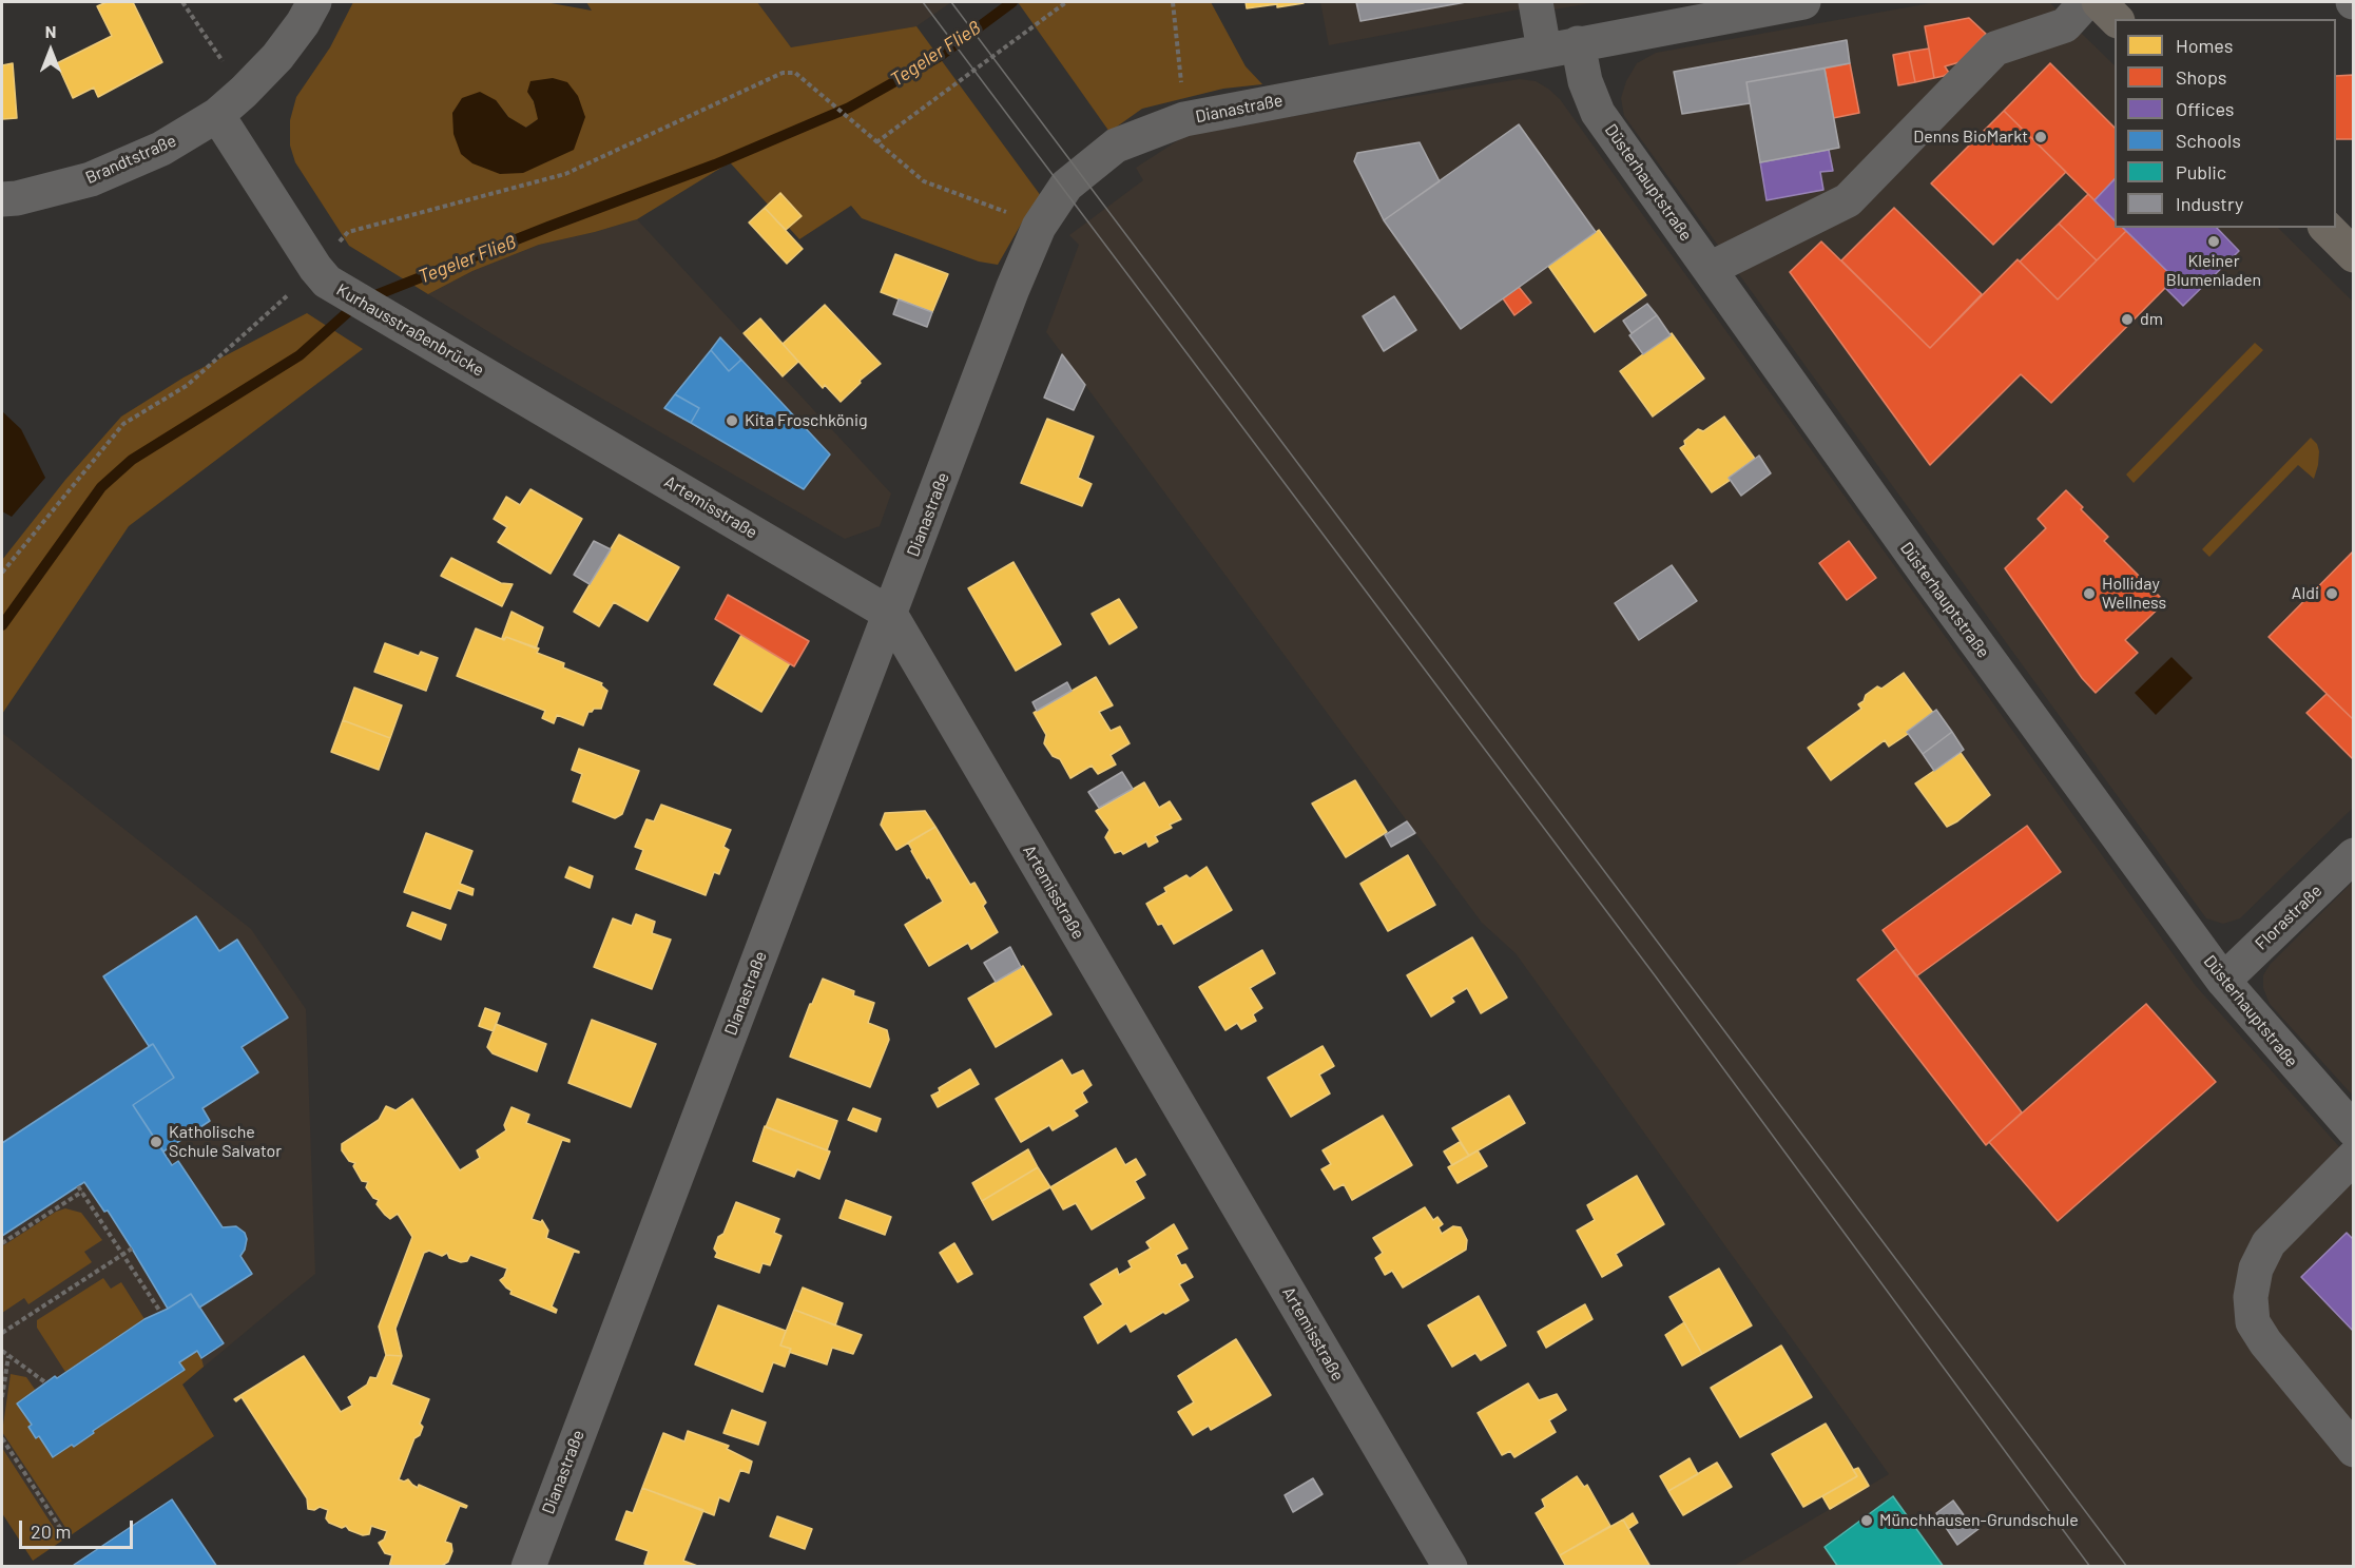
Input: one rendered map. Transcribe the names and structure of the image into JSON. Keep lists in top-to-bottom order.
{
  "streets": {
    "street": [
      "Dianastraße",
      "Brandtstraße",
      "Düsterhauptstraße",
      "Kurhausstraßenbrücke",
      "Artemisstraße",
      "Florastraße"
    ]
  },
  "crossings": [
    ["Dianastraße", "Düsterhauptstraße"],
    ["Dianastraße", "Artemisstraße"],
    ["Düsterhauptstraße", "Florastraße"],
    ["Kurhausstraßenbrücke", "Artemisstraße"]
  ],
  "water": ["Tegeler Fließ"],
  "places": [
    "Denns BioMarkt",
    "Kleiner Blumenladen",
    "dm",
    "Kita Froschkönig",
    "Holliday Wellness",
    "Aldi",
    "Katholische Schule Salvator",
    "Münchhausen-Grundschule"
  ],
  "legend": [
    "Homes",
    "Shops",
    "Offices",
    "Schools",
    "Public",
    "Industry"
  ],
  "scale_bar": "20 m",
  "north": "top"
}
